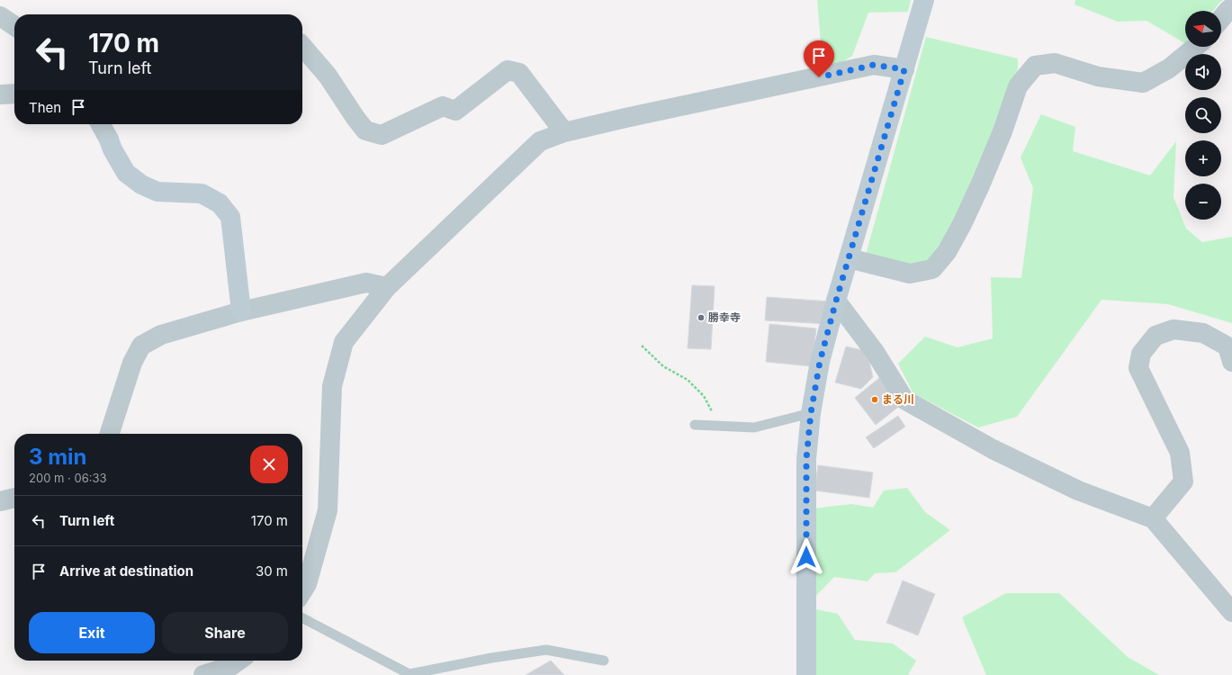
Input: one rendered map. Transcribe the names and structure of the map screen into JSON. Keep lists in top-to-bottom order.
{
  "places": ["勝幸寺", "まる川"],
  "north": "left",
  "page": {
    "map_buttons": ["+", "−"],
    "turn": ["170 m", "Turn left"],
    "then": "Then",
    "heading": ["3 min", "200 m · 06:33"],
    "list": [
      {
        "name": "Turn left",
        "value": "170 m"
      },
      {
        "name": "Arrive at destination",
        "value": "30 m"
      }
    ],
    "buttons": ["Exit", "Share"]
  }
}
